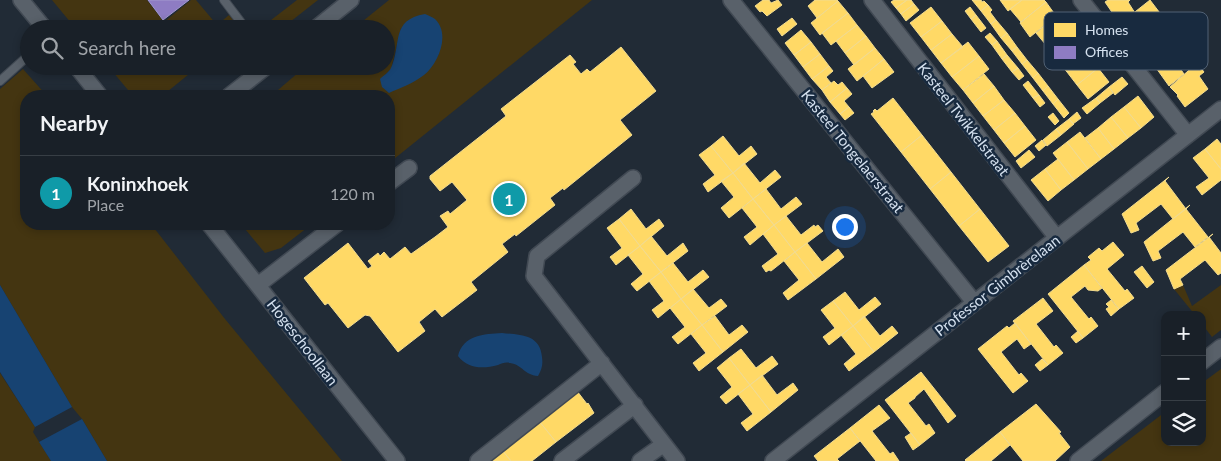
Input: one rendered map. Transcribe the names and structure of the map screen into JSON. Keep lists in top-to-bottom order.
{
  "streets": {
    "street": [
      "Kasteel Twikkelstraat",
      "Kasteel Tongelaerstraat",
      "Professor Gimbrèrelaan",
      "Hogeschoollaan"
    ]
  },
  "crossings": [
    ["Kasteel Twikkelstraat", "Professor Gimbrèrelaan"],
    ["Kasteel Tongelaerstraat", "Professor Gimbrèrelaan"]
  ],
  "legend": ["Homes", "Offices"],
  "page": {
    "search": "Search here",
    "heading": "Nearby",
    "list": [
      {
        "mark": "1",
        "name": "Koninxhoek",
        "note": "Place",
        "value": "120 m"
      }
    ],
    "pins": "1",
    "map_buttons": ["+", "−"]
  }
}
